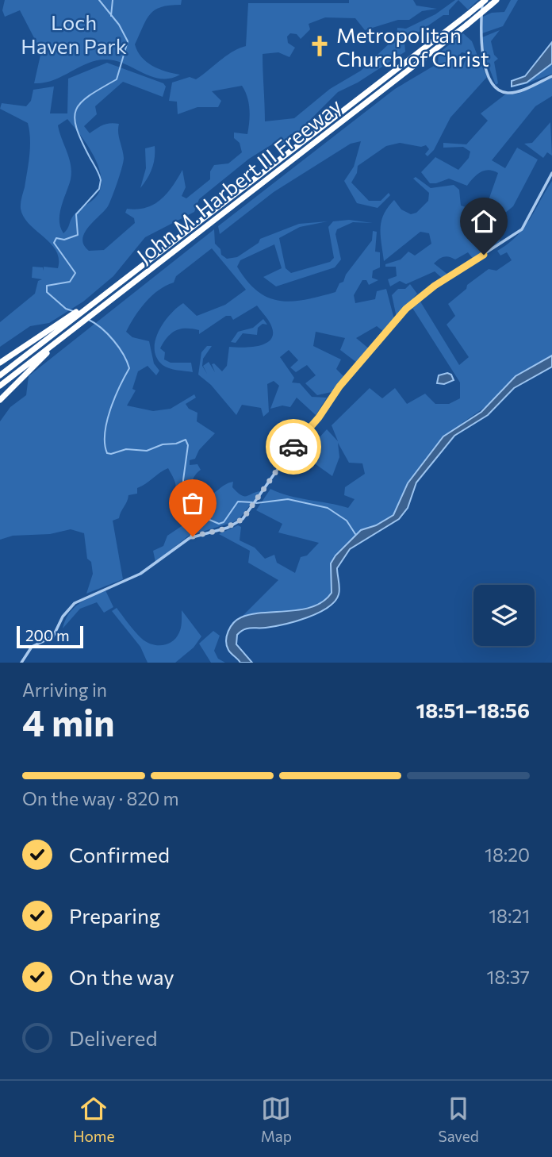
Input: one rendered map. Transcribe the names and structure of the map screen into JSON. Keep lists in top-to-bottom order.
{
  "streets": {
    "highway": ["John M. Harbert III Freeway"]
  },
  "parks": ["Loch Haven Park"],
  "places": {
    "church": ["Metropolitan Church of Christ"]
  },
  "scale_bar": "200 m",
  "page": {
    "scale": "200 m",
    "heading": ["4 min", "Arriving in", "18:51–18:56"],
    "bar": "On the way · 820 m",
    "list": [
      ["Confirmed", "18:20"],
      ["Preparing", "18:21"],
      ["On the way", "18:37"],
      "Delivered"
    ],
    "tabs": ["Home", "Map", "Saved"]
  }
}
